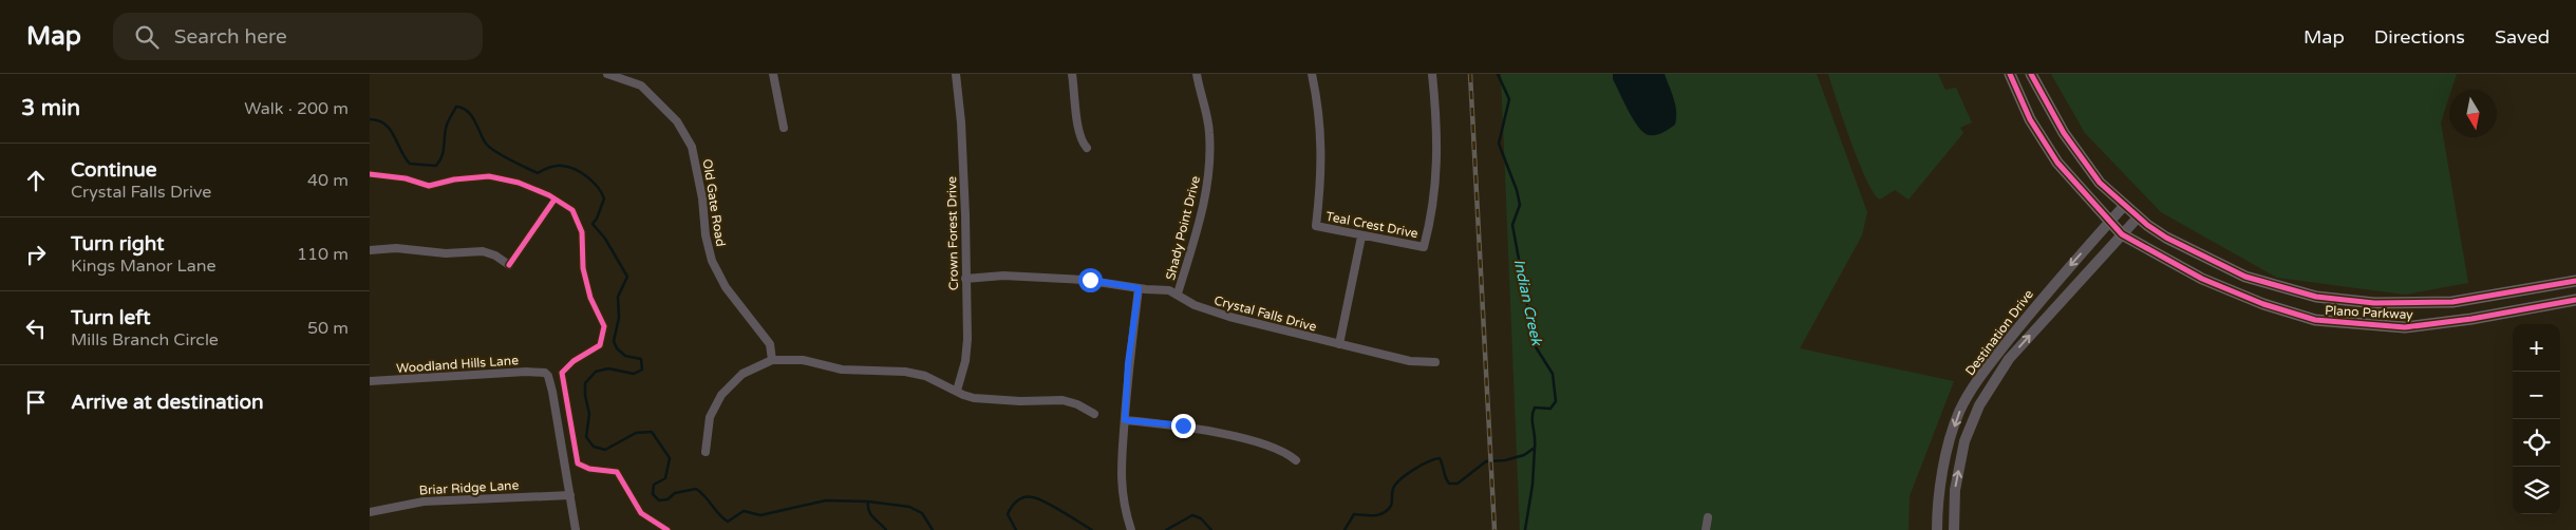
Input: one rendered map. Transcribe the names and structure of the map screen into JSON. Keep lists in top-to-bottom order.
{
  "streets": {
    "main road": ["Plano Parkway"],
    "street": [
      "Old Gate Road",
      "Teal Crest Drive",
      "Shady Point Drive",
      "Crown Forest Drive",
      "Crystal Falls Drive",
      "Destination Drive",
      "Woodland Hills Lane",
      "Briar Ridge Lane"
    ]
  },
  "crossings": [
    ["Shady Point Drive", "Crystal Falls Drive"],
    ["Crown Forest Drive", "Crystal Falls Drive"],
    ["Plano Parkway", "Destination Drive"],
    ["Woodland Hills Lane", "Briar Ridge Lane"]
  ],
  "water": ["Indian Creek"],
  "north": "bottom",
  "page": {
    "header": "Map",
    "search": "Search here",
    "nav": ["Map", "Directions", "Saved"],
    "heading": ["3 min", "Walk · 200 m"],
    "list": [
      ["Continue", "Crystal Falls Drive", "40 m"],
      ["Turn right", "Kings Manor Lane", "110 m"],
      ["Turn left", "Mills Branch Circle", "50 m"],
      "Arrive at destination"
    ],
    "map_buttons": ["+", "−"]
  }
}
